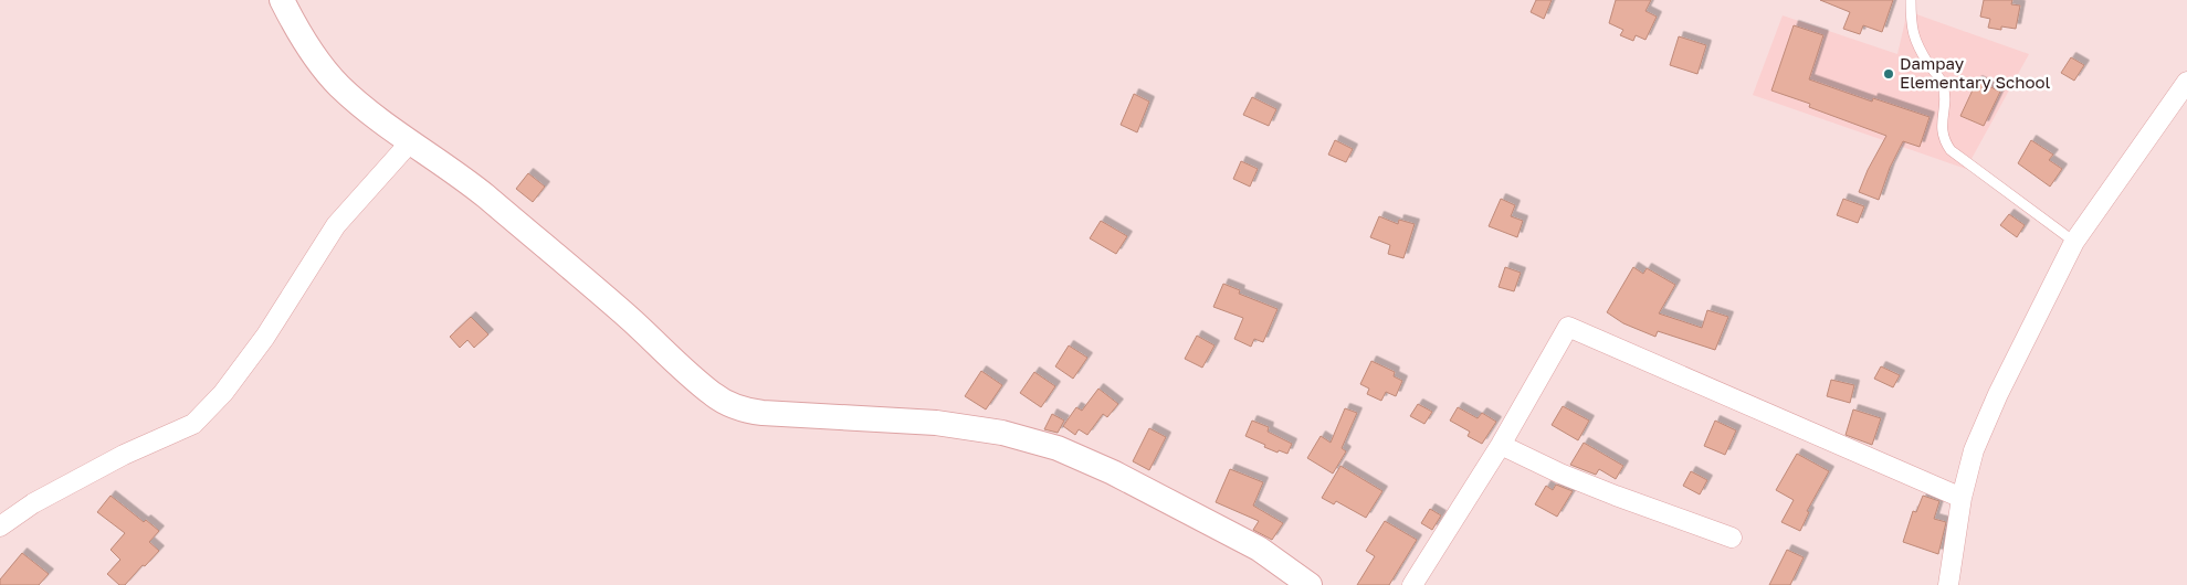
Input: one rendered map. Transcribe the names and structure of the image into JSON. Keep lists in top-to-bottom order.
{
  "places": ["Dampay Elementary School"]
}
